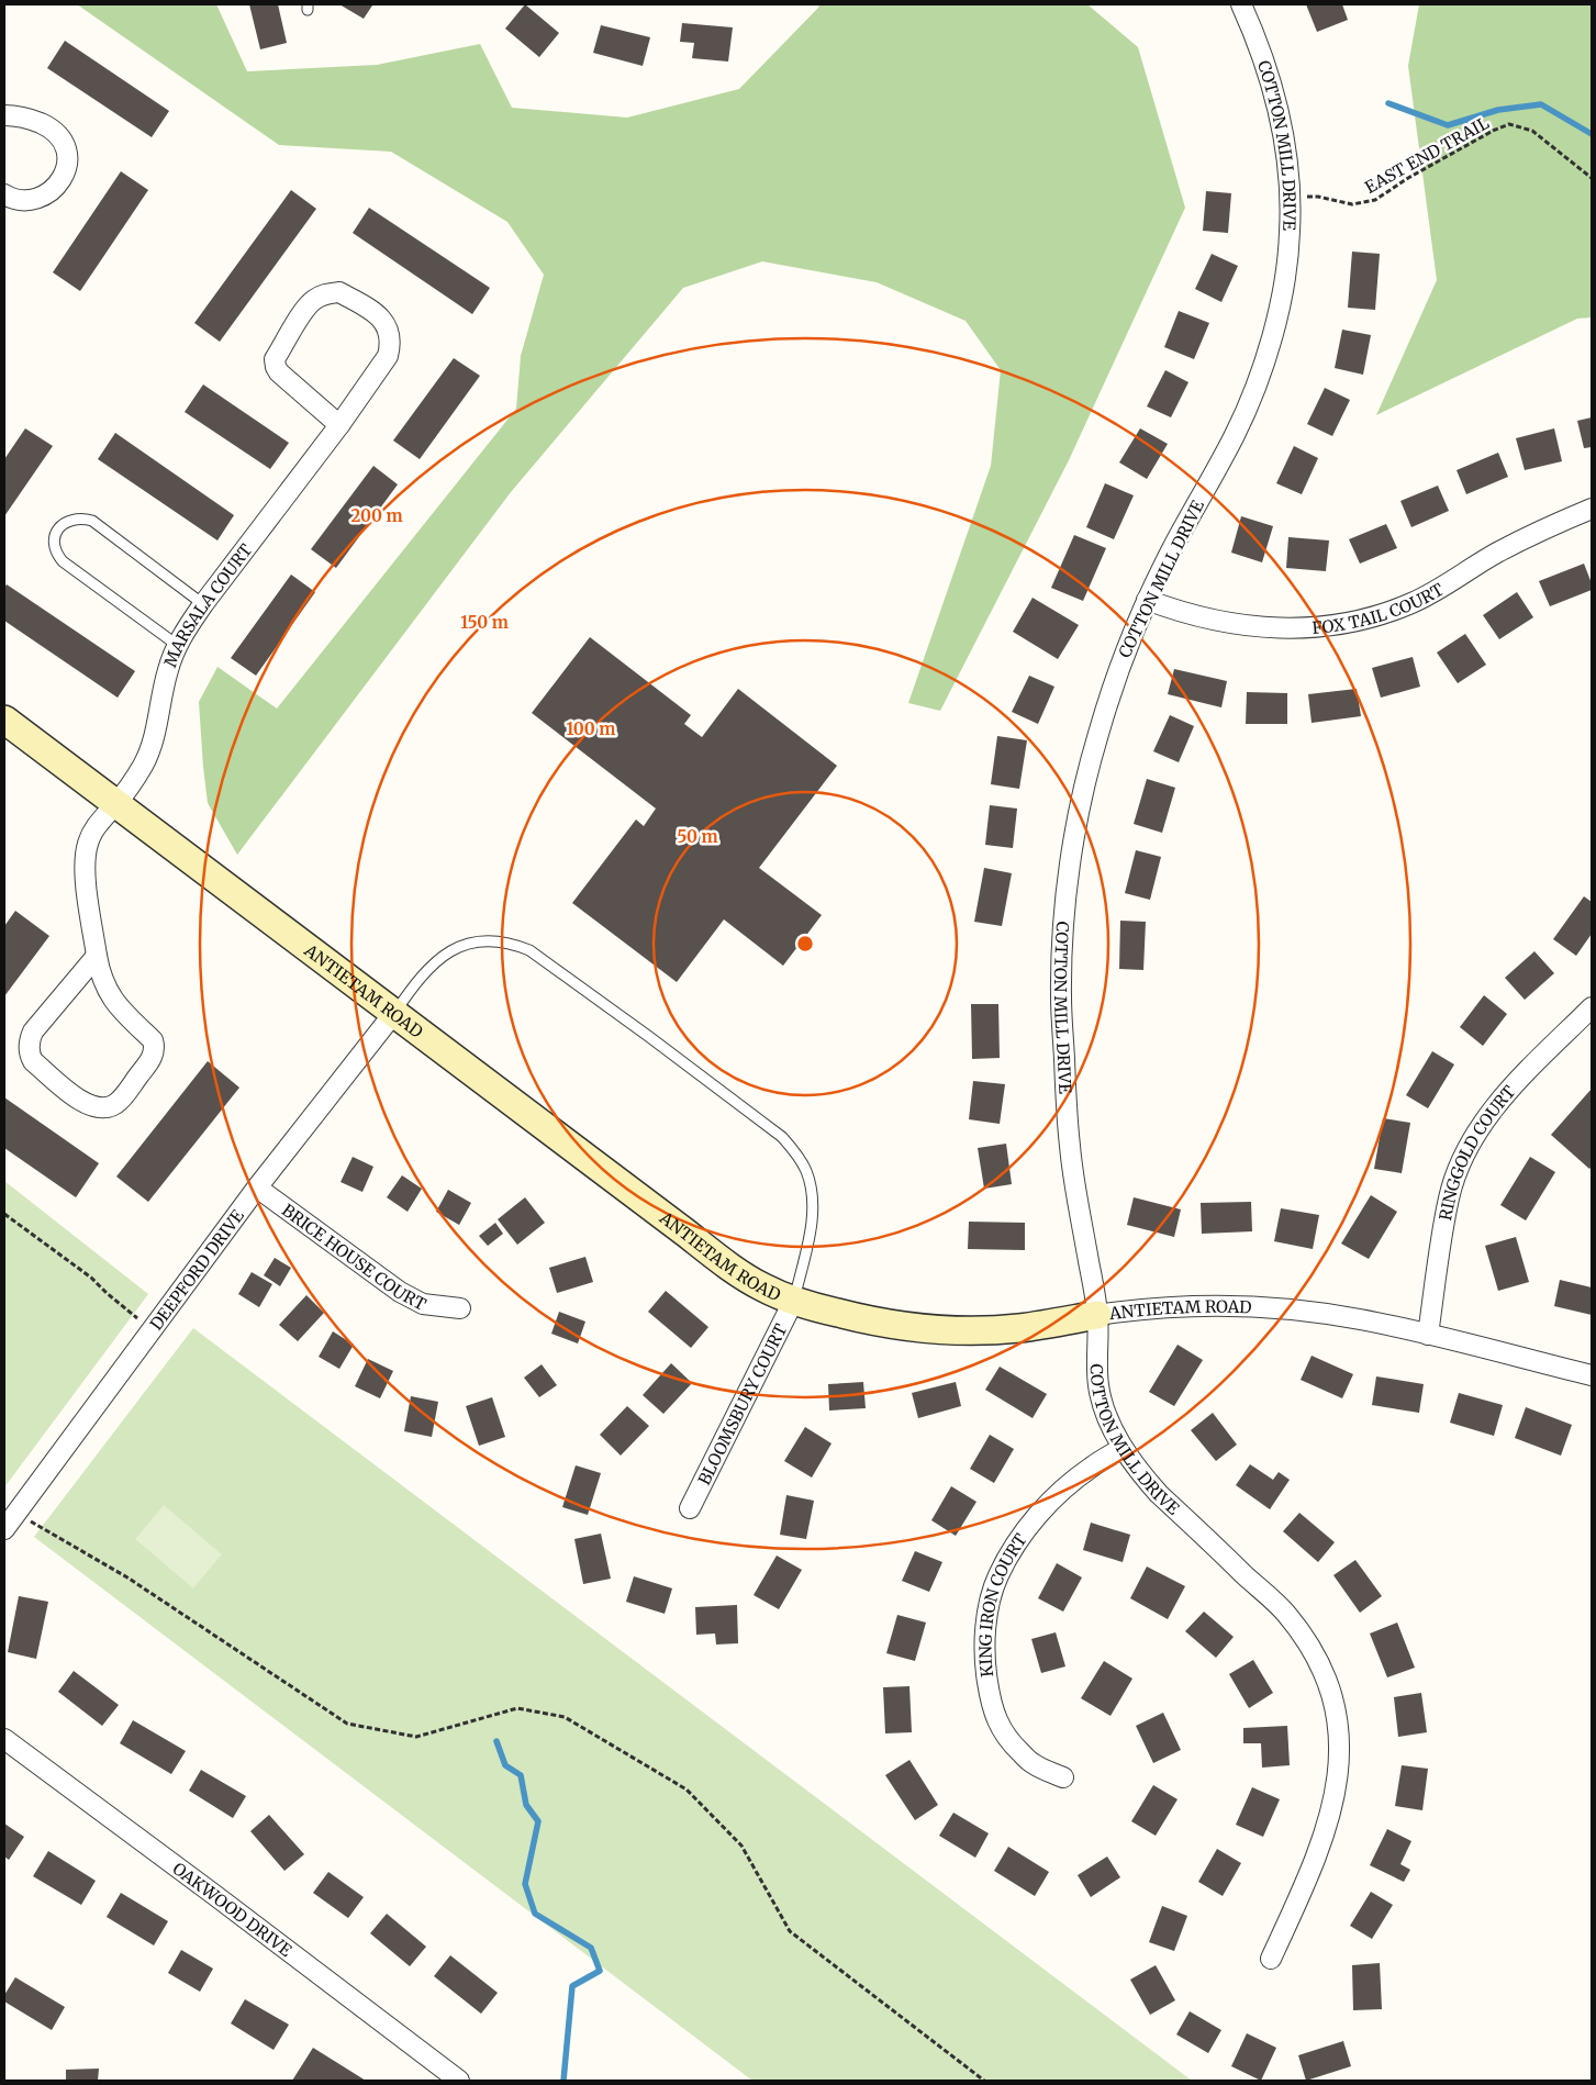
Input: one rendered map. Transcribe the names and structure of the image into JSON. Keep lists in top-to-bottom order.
{
  "streets": {
    "street": [
      "COTTON MILL DRIVE",
      "MARSALA COURT",
      "FOX TAIL COURT",
      "ANTIETAM ROAD",
      "RINGGOLD COURT",
      "BRICE HOUSE COURT",
      "DEEPFORD DRIVE",
      "BLOOMSBURY COURT",
      "KING IRON COURT",
      "OAKWOOD DRIVE"
    ],
    "path": ["EAST END TRAIL"]
  },
  "crossings": [
    ["COTTON MILL DRIVE", "EAST END TRAIL"],
    ["COTTON MILL DRIVE", "FOX TAIL COURT"],
    ["COTTON MILL DRIVE", "ANTIETAM ROAD"],
    ["COTTON MILL DRIVE", "KING IRON COURT"],
    ["MARSALA COURT", "ANTIETAM ROAD"],
    ["ANTIETAM ROAD", "RINGGOLD COURT"],
    ["ANTIETAM ROAD", "DEEPFORD DRIVE"],
    ["ANTIETAM ROAD", "BLOOMSBURY COURT"],
    ["BRICE HOUSE COURT", "DEEPFORD DRIVE"]
  ],
  "rings": [
    "200 m",
    "150 m",
    "100 m",
    "50 m"
  ]
}
